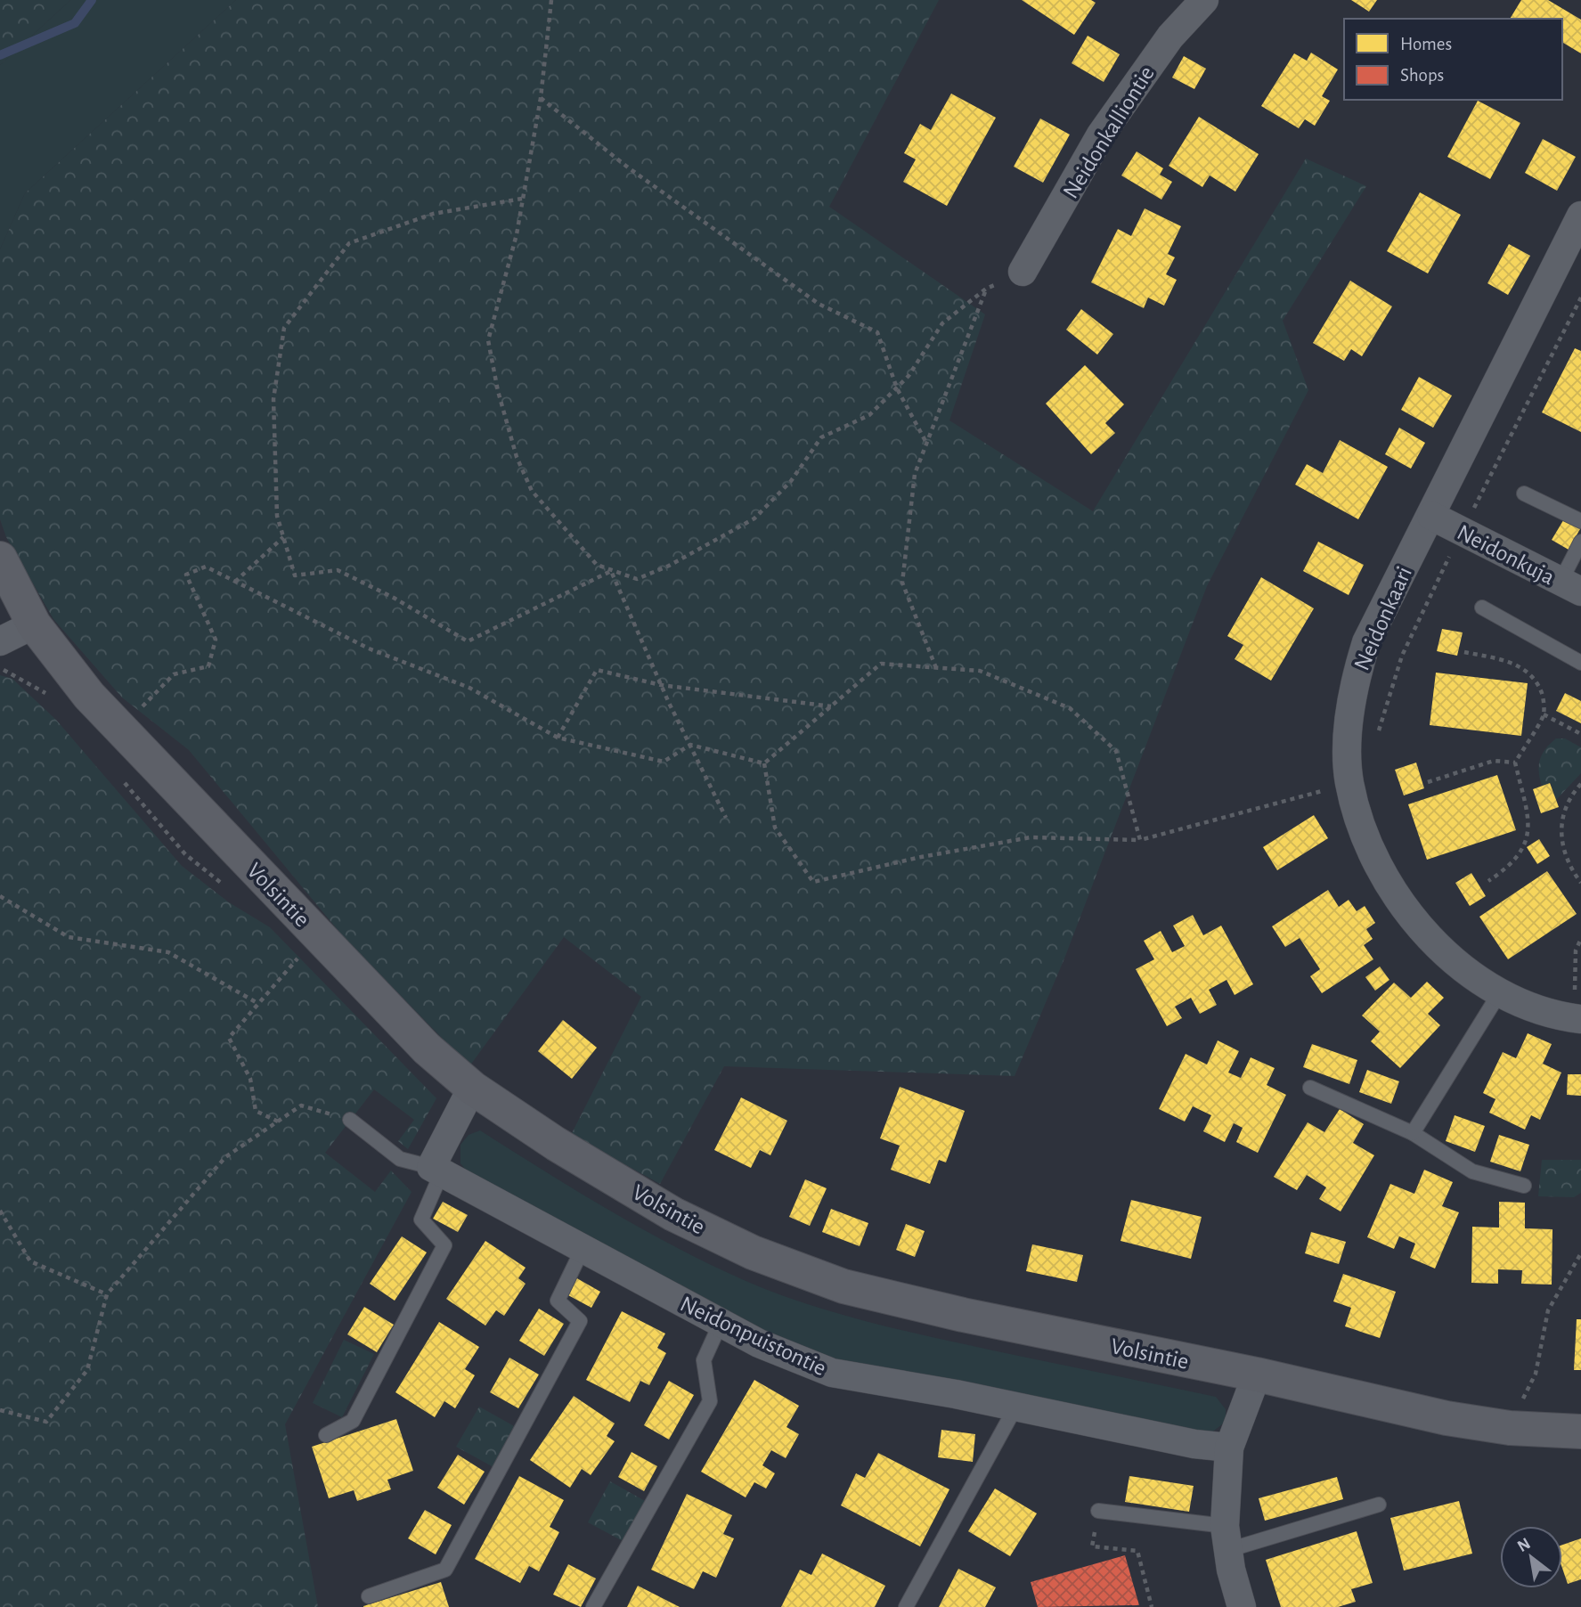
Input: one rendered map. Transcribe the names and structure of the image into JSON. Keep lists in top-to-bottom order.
{
  "streets": {
    "street": [
      "Neidonkalliontie",
      "Neidonkuja",
      "Neidonkaari",
      "Volsintie",
      "Neidonpuistontie"
    ]
  },
  "crossings": [
    ["Neidonkuja", "Neidonkaari"]
  ],
  "legend": ["Homes", "Shops"],
  "north": "top left"
}
